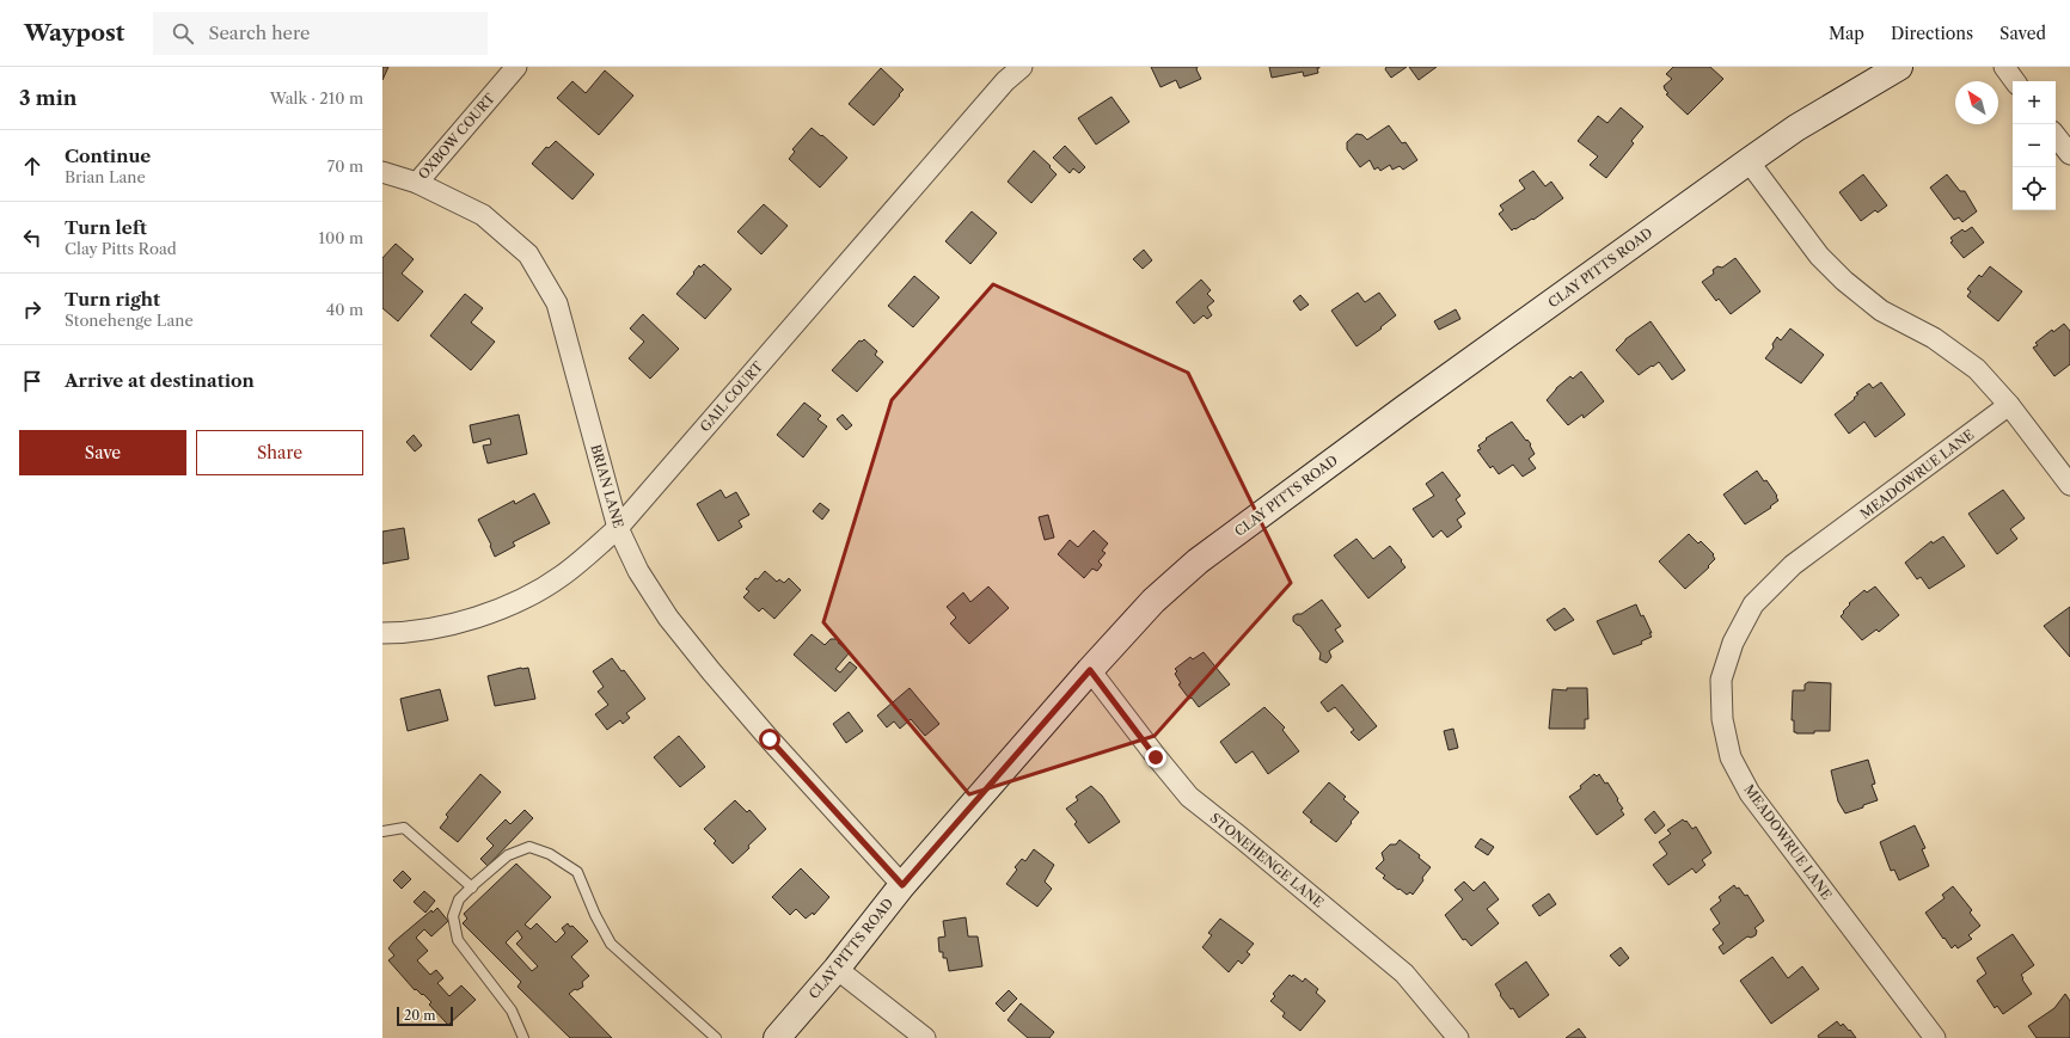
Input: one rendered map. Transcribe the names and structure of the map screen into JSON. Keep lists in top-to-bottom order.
{
  "streets": {
    "street": [
      "OXBOW COURT",
      "CLAY PITTS ROAD",
      "GAIL COURT",
      "MEADOWRUE LANE",
      "BRIAN LANE",
      "STONEHENGE LANE"
    ]
  },
  "crossings": [
    ["OXBOW COURT", "BRIAN LANE"],
    ["CLAY PITTS ROAD", "BRIAN LANE"],
    ["CLAY PITTS ROAD", "STONEHENGE LANE"],
    ["GAIL COURT", "BRIAN LANE"]
  ],
  "scale_bar": "20 m",
  "north": "top left",
  "page": {
    "header": "Waypost",
    "search": "Search here",
    "nav": ["Map", "Directions", "Saved"],
    "heading": ["3 min", "Walk · 210 m"],
    "map_buttons": ["+", "−"],
    "list": [
      ["Continue", "Brian Lane", "70 m"],
      ["Turn left", "Clay Pitts Road", "100 m"],
      ["Turn right", "Stonehenge Lane", "40 m"],
      "Arrive at destination"
    ],
    "buttons": ["Save", "Share"],
    "scale": "20 m"
  }
}
